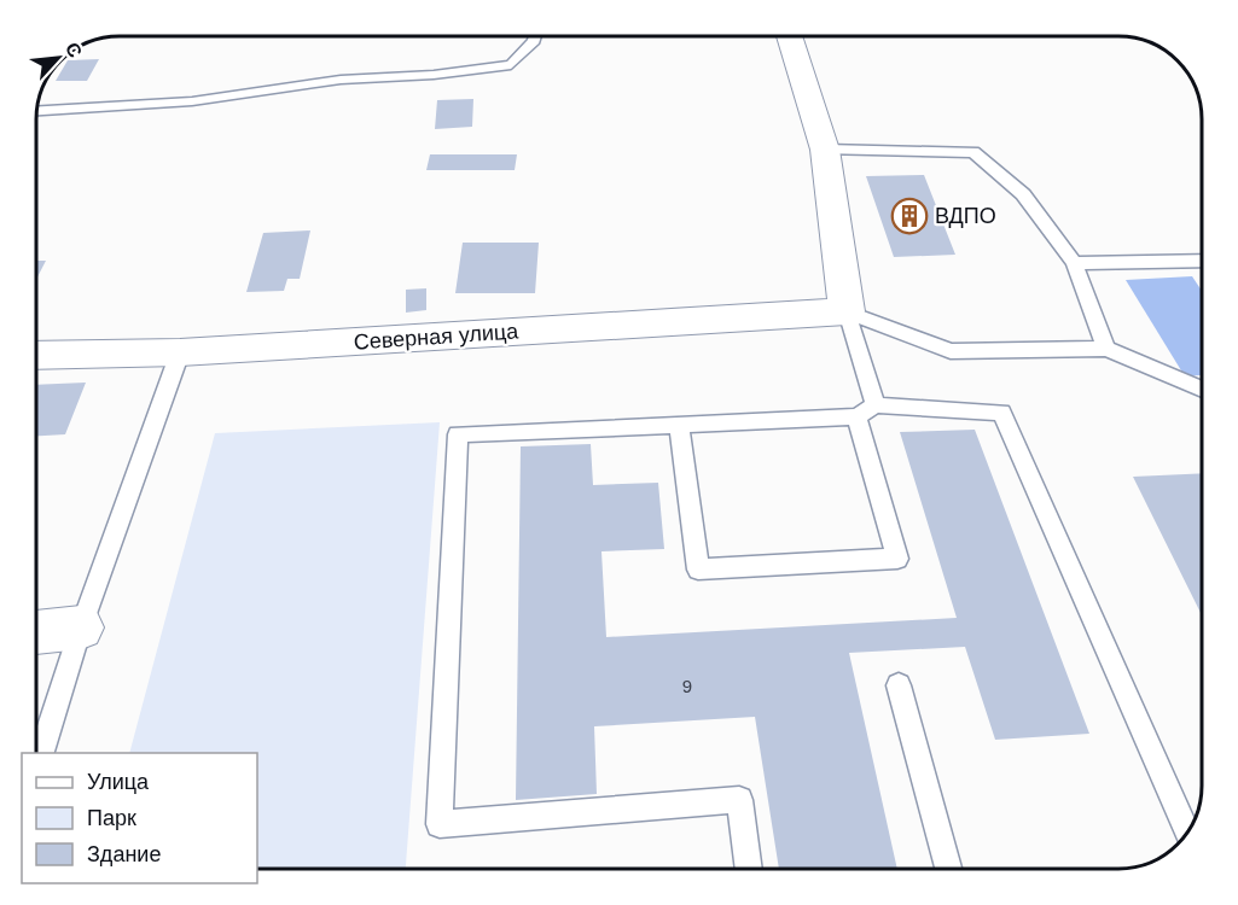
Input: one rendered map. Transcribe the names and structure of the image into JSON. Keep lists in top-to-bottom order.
{
  "streets": {
    "street": ["Северная улица"]
  },
  "places": {
    "building": ["ВДПО"]
  },
  "house_numbers": ["9"],
  "legend": ["Улица", "Парк", "Здание"],
  "north": "top right"
}
